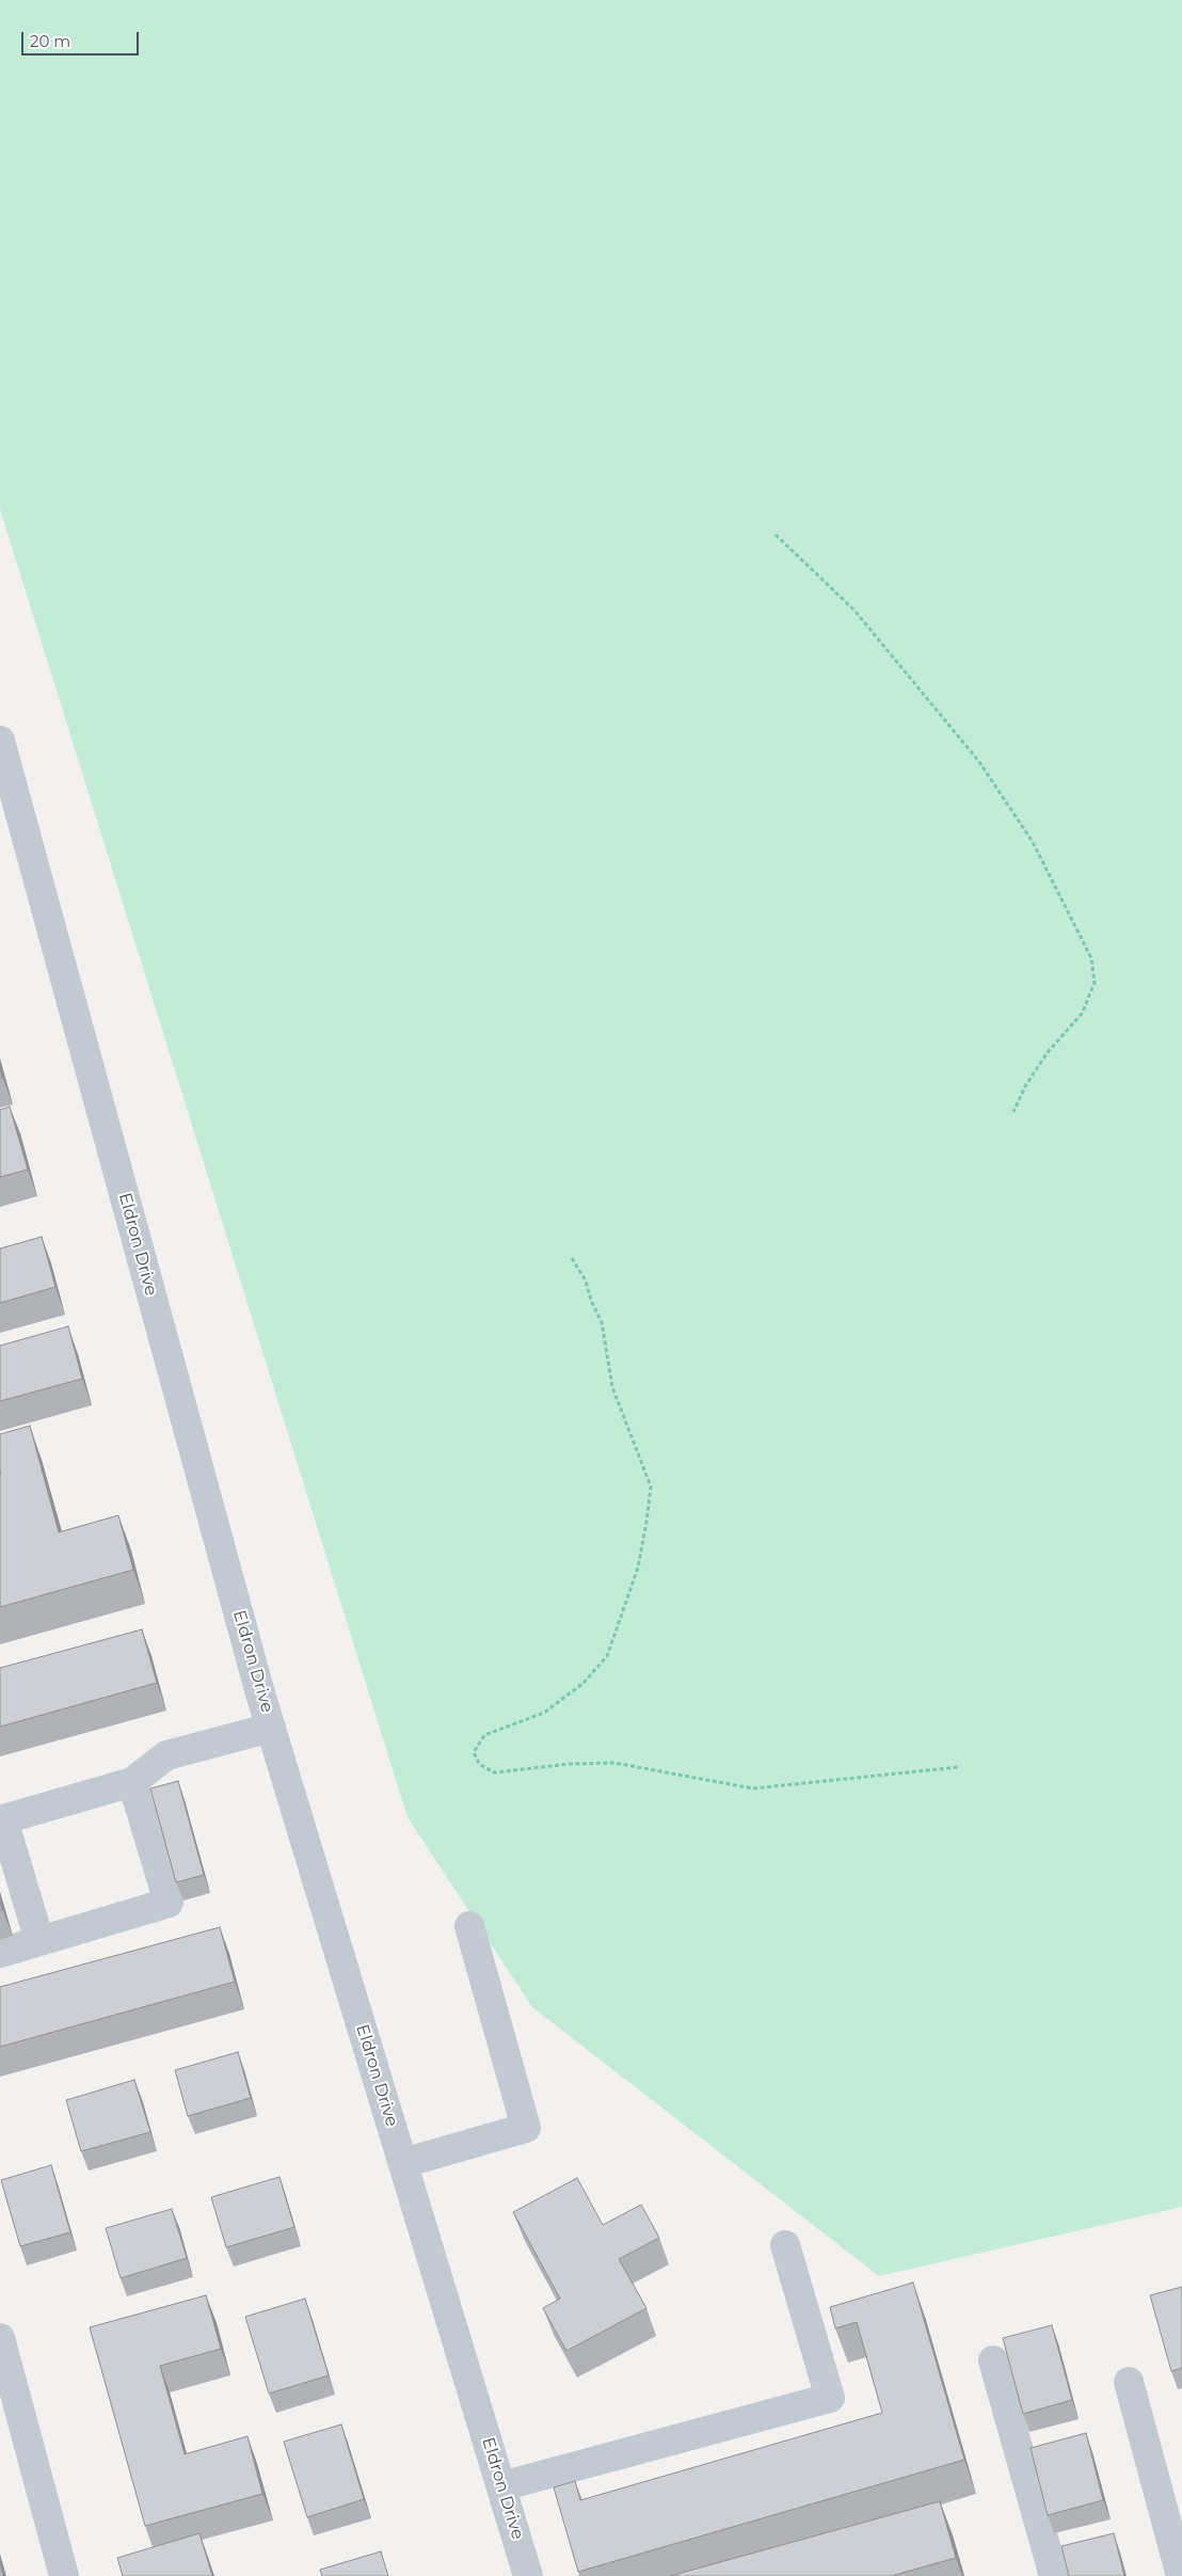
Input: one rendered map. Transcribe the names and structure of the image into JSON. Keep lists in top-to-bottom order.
{
  "streets": {
    "street": ["Eldron Drive"]
  },
  "scale_bar": "20 m"
}
